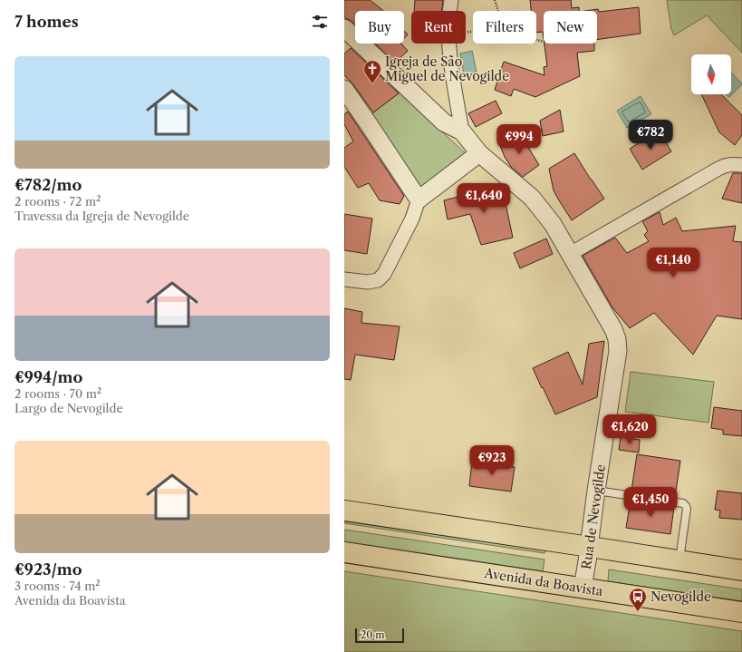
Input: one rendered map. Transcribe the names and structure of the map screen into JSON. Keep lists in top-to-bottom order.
{
  "streets": {
    "main road": ["Avenida da Boavista"],
    "street": ["Rua de Nevogilde"]
  },
  "crossings": [
    ["Rua de Nevogilde", "Avenida da Boavista"]
  ],
  "places": {
    "church": ["Igreja de São Miguel de Nevogilde"],
    "bus stop": ["Nevogilde"]
  },
  "scale_bar": "20 m",
  "north": "bottom",
  "page": {
    "heading": "7 homes",
    "chip": [
      "Buy",
      "Rent",
      "Filters",
      "New"
    ],
    "list": [
      {
        "name": "€782/mo",
        "note": "2 rooms · 72 m² · Travessa da Igreja de Nevogilde"
      },
      {
        "name": "€994/mo",
        "note": "2 rooms · 70 m² · Largo de Nevogilde"
      },
      {
        "name": "€923/mo",
        "note": "3 rooms · 74 m² · Avenida da Boavista"
      }
    ],
    "price": [
      "€782",
      "€994",
      "€1,640",
      "€1,140",
      "€1,620",
      "€923",
      "€1,450"
    ],
    "scale": "20 m"
  }
}
